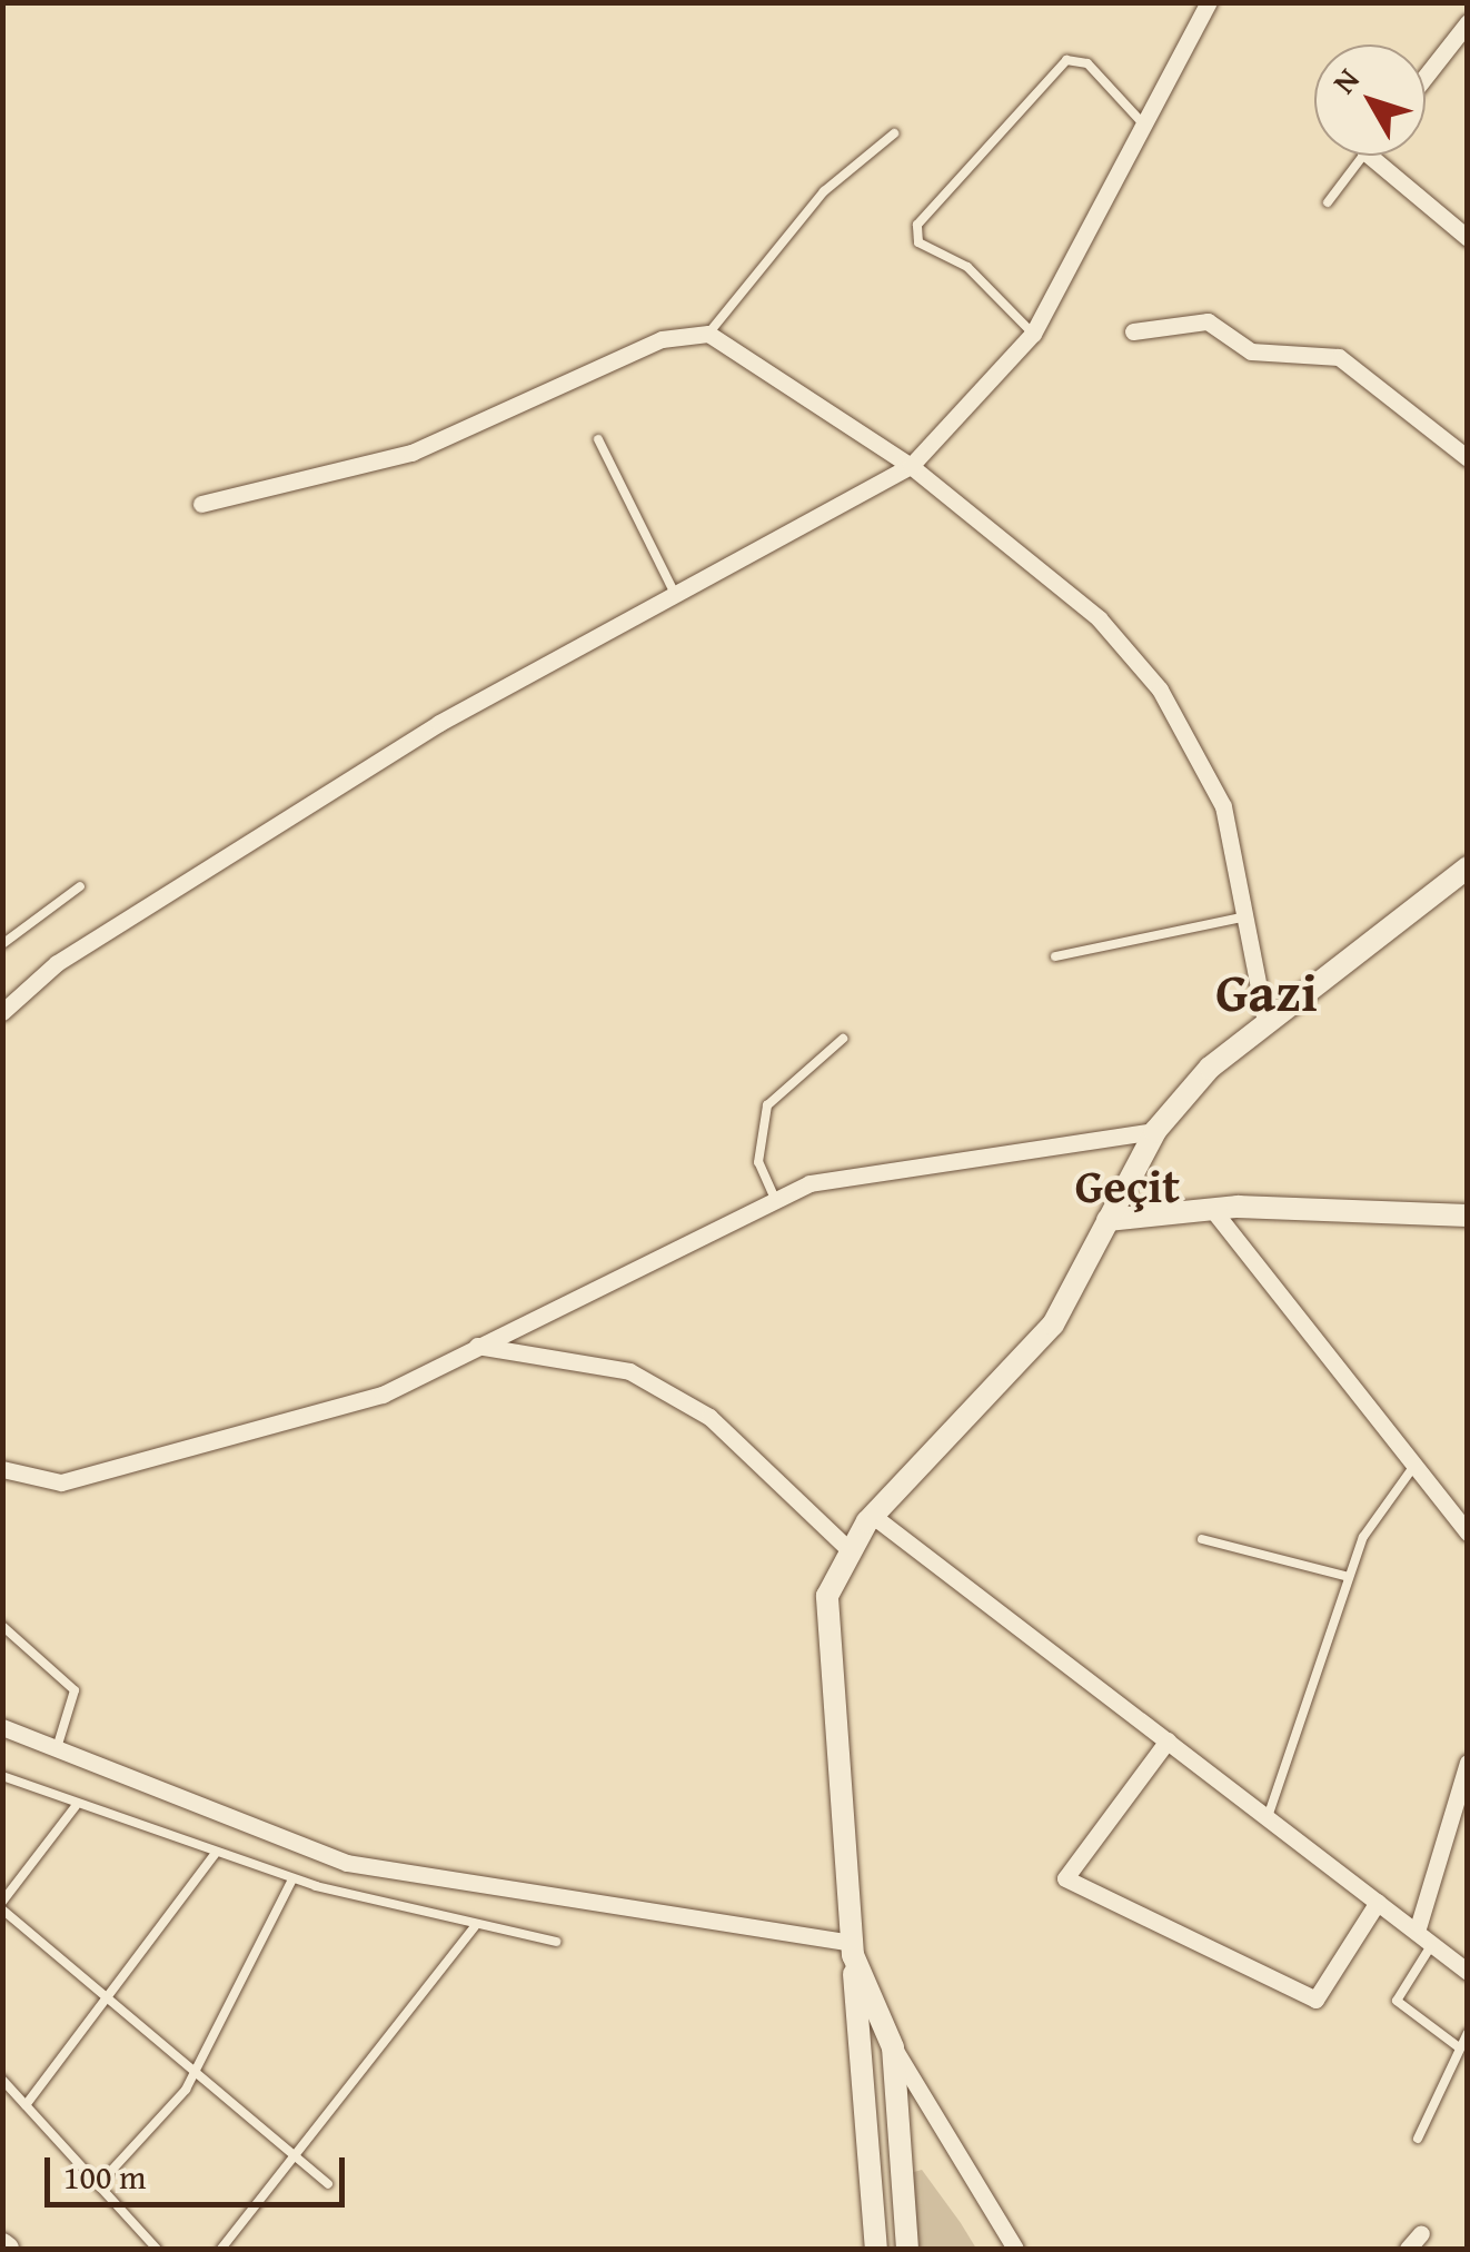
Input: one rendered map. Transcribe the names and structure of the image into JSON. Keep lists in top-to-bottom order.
{
  "districts": ["Gazi", "Geçit"],
  "scale_bar": "100 m",
  "north": "top left"
}
